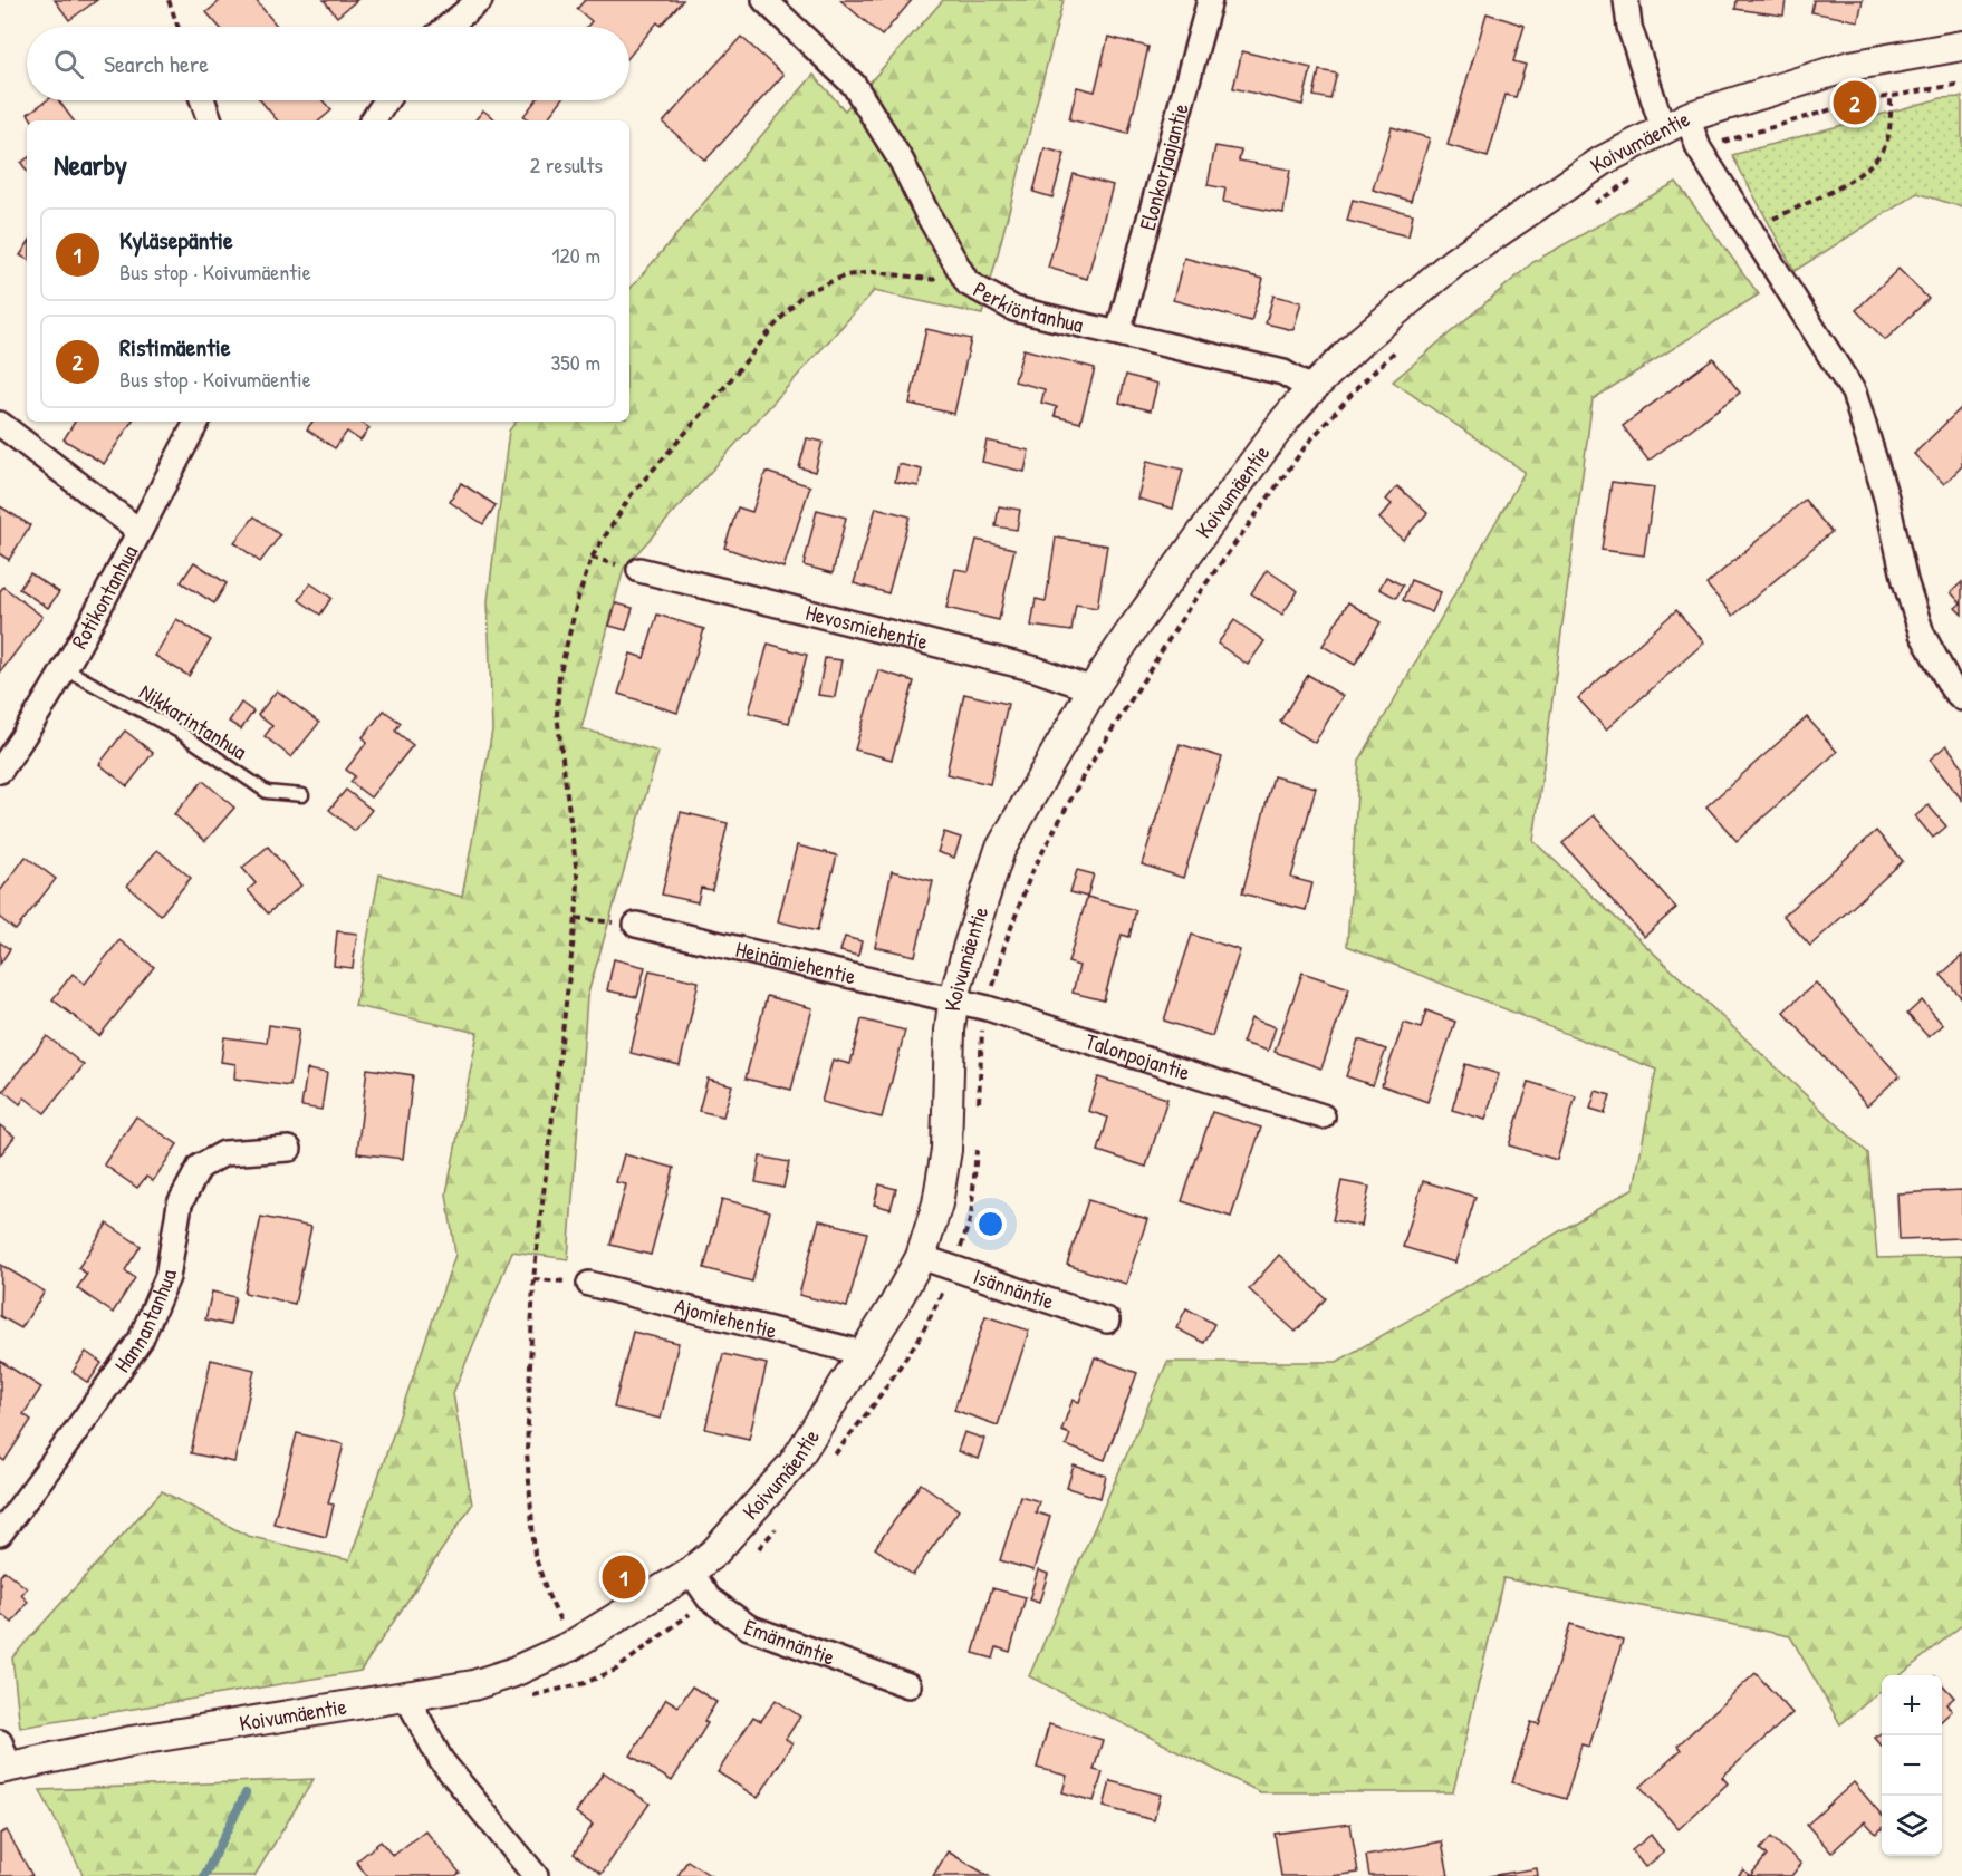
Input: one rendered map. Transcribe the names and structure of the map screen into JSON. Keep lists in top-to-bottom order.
{
  "streets": {
    "street": [
      "Koivumäentie",
      "Elonkorjaajantie",
      "Perkiöntanhua",
      "Rotikontanhua",
      "Hevosmiehentie",
      "Heinämiehentie",
      "Talonpojantie",
      "Isännäntie",
      "Hannantanhua",
      "Ajomiehentie",
      "Emännäntie"
    ],
    "lane": ["Nikkarintanhua"]
  },
  "crossings": [
    ["Koivumäentie", "Perkiöntanhua"],
    ["Koivumäentie", "Hevosmiehentie"],
    ["Koivumäentie", "Heinämiehentie"],
    ["Koivumäentie", "Talonpojantie"],
    ["Koivumäentie", "Isännäntie"],
    ["Koivumäentie", "Ajomiehentie"],
    ["Koivumäentie", "Emännäntie"],
    ["Elonkorjaajantie", "Perkiöntanhua"],
    ["Rotikontanhua", "Nikkarintanhua"],
    ["Heinämiehentie", "Talonpojantie"]
  ],
  "page": {
    "search": "Search here",
    "pins": ["2", "1"],
    "heading": ["Nearby", "2 results"],
    "list": [
      {
        "mark": "1",
        "name": "Kyläsepäntie",
        "note": "Bus stop · Koivumäentie",
        "value": "120 m"
      },
      {
        "mark": "2",
        "name": "Ristimäentie",
        "note": "Bus stop · Koivumäentie",
        "value": "350 m"
      }
    ],
    "map_buttons": ["+", "−"]
  }
}
